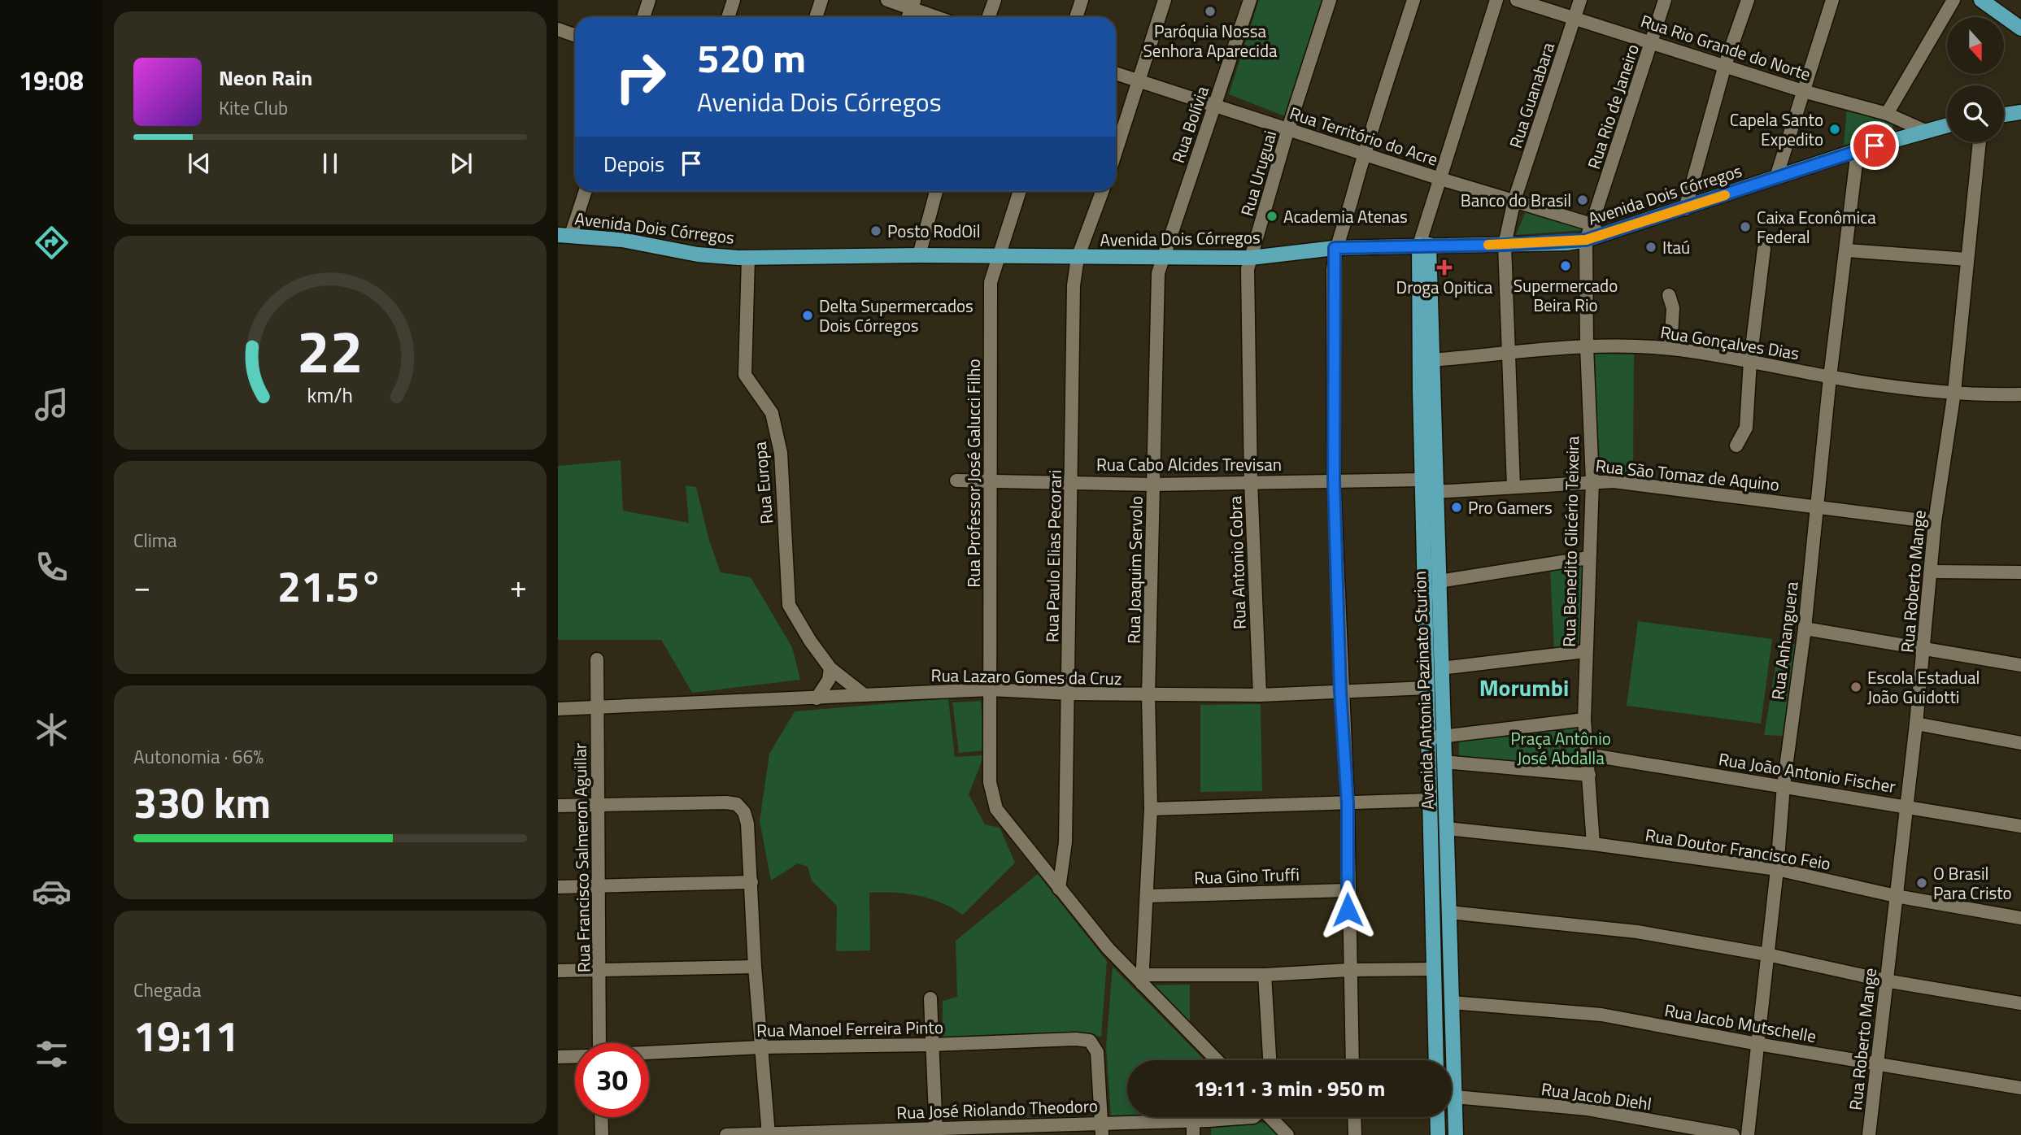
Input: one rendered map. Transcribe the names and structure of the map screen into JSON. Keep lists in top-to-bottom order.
{
  "streets": {
    "main road": ["Avenida Dois Córregos", "Avenida Antonia Pazinato Sturion"],
    "street": [
      "Rua Rio Grande do Norte",
      "Rua Guanabara",
      "Rua Rio de Janeiro",
      "Rua Bolívia",
      "Rua Território do Acre",
      "Rua Uruguai",
      "Rua Gonçalves Dias",
      "Rua Cabo Alcides Trevisan",
      "Rua Professor José Galucci Filho",
      "Rua São Tomaz de Aquino",
      "Rua Europa",
      "Rua Benedito Glicério Teixeira",
      "Rua Paulo Elias Pecorari",
      "Rua Antonio Cobra",
      "Rua Joaquim Servolo",
      "Rua Roberto Mange",
      "Rua Anhanguera",
      "Rua Lazaro Gomes da Cruz",
      "Rua João Antonio Fischer",
      "Rua Doutor Francisco Feio",
      "Rua Francisco Salmeron Aguillar",
      "Rua Gino Truffi",
      "Rua Jacob Mutschelle",
      "Rua Manoel Ferreira Pinto",
      "Rua Jacob Diehl",
      "Rua José Riolando Theodoro"
    ]
  },
  "crossings": [
    ["Rua Rio Grande do Norte", "Rua Guanabara"],
    ["Rua Rio Grande do Norte", "Rua Rio de Janeiro"],
    ["Rua Rio Grande do Norte", "Avenida Dois Córregos"],
    ["Rua Guanabara", "Rua Território do Acre"],
    ["Rua Guanabara", "Avenida Dois Córregos"],
    ["Rua Guanabara", "Rua Gonçalves Dias"],
    ["Rua Guanabara", "Rua São Tomaz de Aquino"],
    ["Rua Rio de Janeiro", "Rua Território do Acre"],
    ["Rua Rio de Janeiro", "Avenida Dois Córregos"],
    ["Rua Rio de Janeiro", "Rua Benedito Glicério Teixeira"],
    ["Rua Bolívia", "Rua Território do Acre"],
    ["Rua Bolívia", "Avenida Dois Córregos"],
    ["Rua Bolívia", "Rua Joaquim Servolo"],
    ["Rua Território do Acre", "Rua Uruguai"],
    ["Rua Território do Acre", "Avenida Dois Córregos"],
    ["Rua Território do Acre", "Rua Benedito Glicério Teixeira"],
    ["Rua Uruguai", "Avenida Dois Córregos"],
    ["Rua Uruguai", "Rua Antonio Cobra"],
    ["Avenida Dois Córregos", "Rua Professor José Galucci Filho"],
    ["Avenida Dois Córregos", "Rua Europa"],
    ["Avenida Dois Córregos", "Rua Benedito Glicério Teixeira"],
    ["Avenida Dois Córregos", "Rua Paulo Elias Pecorari"],
    ["Avenida Dois Córregos", "Rua Antonio Cobra"],
    ["Avenida Dois Córregos", "Rua Joaquim Servolo"],
    ["Avenida Dois Córregos", "Rua Anhanguera"],
    ["Avenida Dois Córregos", "Avenida Antonia Pazinato Sturion"],
    ["Rua Gonçalves Dias", "Rua Benedito Glicério Teixeira"],
    ["Rua Gonçalves Dias", "Rua Roberto Mange"],
    ["Rua Gonçalves Dias", "Rua Anhanguera"],
    ["Rua Gonçalves Dias", "Avenida Antonia Pazinato Sturion"],
    ["Rua Cabo Alcides Trevisan", "Rua Professor José Galucci Filho"],
    ["Rua Cabo Alcides Trevisan", "Rua Paulo Elias Pecorari"],
    ["Rua Cabo Alcides Trevisan", "Rua Antonio Cobra"],
    ["Rua Cabo Alcides Trevisan", "Rua Joaquim Servolo"],
    ["Rua Cabo Alcides Trevisan", "Avenida Antonia Pazinato Sturion"],
    ["Rua Professor José Galucci Filho", "Rua Paulo Elias Pecorari"],
    ["Rua Professor José Galucci Filho", "Rua Joaquim Servolo"],
    ["Rua Professor José Galucci Filho", "Rua Lazaro Gomes da Cruz"],
    ["Rua São Tomaz de Aquino", "Rua Benedito Glicério Teixeira"],
    ["Rua São Tomaz de Aquino", "Rua Roberto Mange"],
    ["Rua São Tomaz de Aquino", "Rua Anhanguera"],
    ["Rua São Tomaz de Aquino", "Avenida Antonia Pazinato Sturion"],
    ["Rua Europa", "Rua Lazaro Gomes da Cruz"],
    ["Rua Benedito Glicério Teixeira", "Rua João Antonio Fischer"],
    ["Rua Benedito Glicério Teixeira", "Rua Doutor Francisco Feio"],
    ["Rua Paulo Elias Pecorari", "Rua Lazaro Gomes da Cruz"],
    ["Rua Antonio Cobra", "Rua Lazaro Gomes da Cruz"],
    ["Rua Joaquim Servolo", "Rua Lazaro Gomes da Cruz"],
    ["Rua Joaquim Servolo", "Rua Gino Truffi"],
    ["Rua Roberto Mange", "Rua João Antonio Fischer"],
    ["Rua Roberto Mange", "Rua Doutor Francisco Feio"],
    ["Rua Roberto Mange", "Rua Jacob Mutschelle"],
    ["Rua Anhanguera", "Rua João Antonio Fischer"],
    ["Rua Anhanguera", "Rua Doutor Francisco Feio"],
    ["Rua Anhanguera", "Rua Jacob Mutschelle"],
    ["Rua Lazaro Gomes da Cruz", "Avenida Antonia Pazinato Sturion"],
    ["Rua Lazaro Gomes da Cruz", "Rua Francisco Salmeron Aguillar"],
    ["Avenida Antonia Pazinato Sturion", "Rua Doutor Francisco Feio"],
    ["Avenida Antonia Pazinato Sturion", "Rua Jacob Mutschelle"],
    ["Avenida Antonia Pazinato Sturion", "Rua Jacob Diehl"],
    ["Rua Manoel Ferreira Pinto", "Rua José Riolando Theodoro"]
  ],
  "districts": ["Morumbi"],
  "parks": ["Praça Antônio José Abdalla"],
  "places": {
    "other": [
      "Paróquia Nossa Senhora Aparecida",
      "Capela Santo Expedito",
      "Banco do Brasil",
      "Academia Atenas",
      "Caixa Econômica Federal",
      "Posto RodOil",
      "Itaú",
      "Supermercado Beira Rio",
      "Delta Supermercados Dois Córregos",
      "Pro Gamers",
      "Escola Estadual João Guidotti",
      "O Brasil Para Cristo"
    ],
    "health": ["Droga Opitica"]
  },
  "north": "bottom",
  "page": {
    "tabs": "19:08",
    "turn": ["520 m", "Avenida Dois Córregos"],
    "song": ["Neon Rain", "Kite Club"],
    "then": "Depois",
    "tile": [
      "Clima",
      ["Autonomia · 66%", "330 km"],
      ["Chegada", "19:11"]
    ],
    "heat": ["−", "21.5°", "+"],
    "limit": "30",
    "trip": "19:11 · 3 min · 950 m",
    "gauge": ["22", "km/h"]
  }
}
